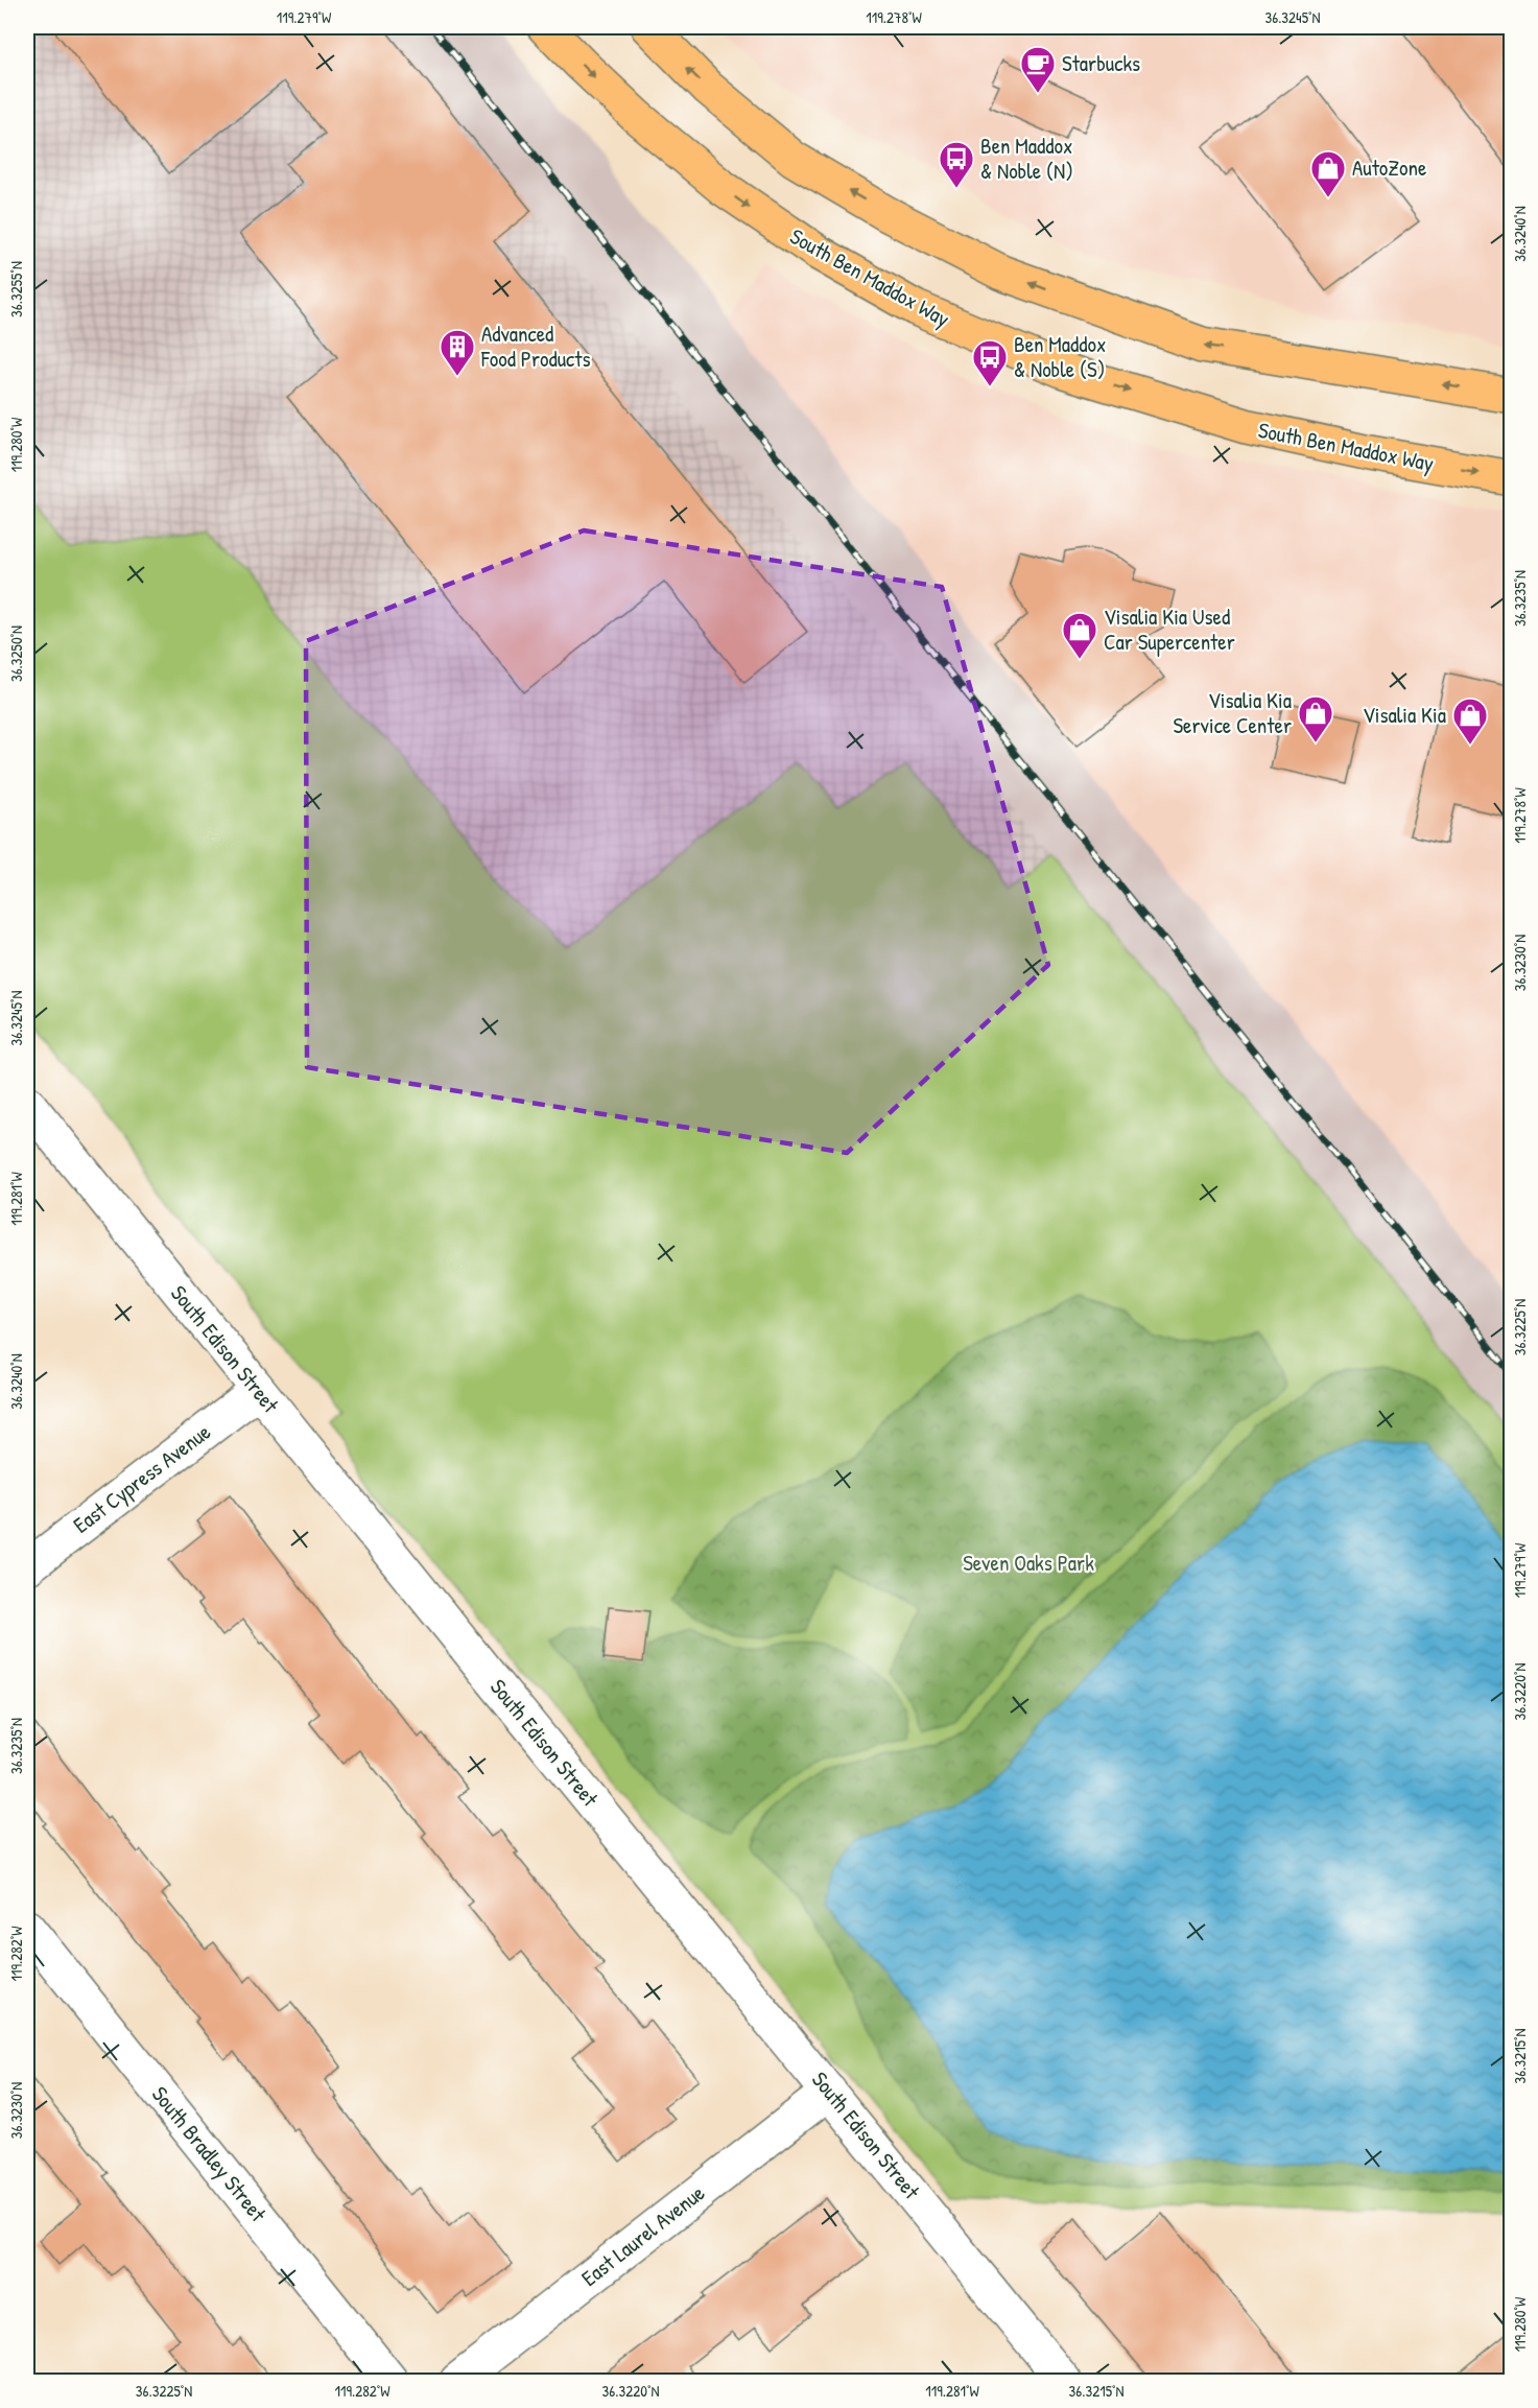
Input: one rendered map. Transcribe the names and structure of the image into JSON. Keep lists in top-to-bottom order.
{
  "streets": {
    "main road": ["South Ben Maddox Way"],
    "street": [
      "South Edison Street",
      "East Cypress Avenue",
      "South Bradley Street",
      "East Laurel Avenue"
    ]
  },
  "crossings": [
    ["South Edison Street", "East Cypress Avenue"],
    ["South Edison Street", "East Laurel Avenue"]
  ],
  "parks": ["Seven Oaks Park"],
  "places": {
    "cafe": ["Starbucks"],
    "bus stop": ["Ben Maddox & Noble (N)", "Ben Maddox & Noble (S)"],
    "shop": [
      "AutoZone",
      "Visalia Kia Used Car Supercenter",
      "Visalia Kia Service Center",
      "Visalia Kia"
    ],
    "building": ["Advanced Food Products"]
  },
  "coordinates": [
    "119.279°W",
    "119.278°W",
    "36.3245°N",
    "36.3240°N",
    "36.3255°N",
    "119.280°W",
    "36.3235°N",
    "36.3250°N",
    "36.3230°N",
    "119.281°W",
    "36.3225°N",
    "36.3220°N",
    "119.282°W",
    "36.3215°N"
  ]
}
